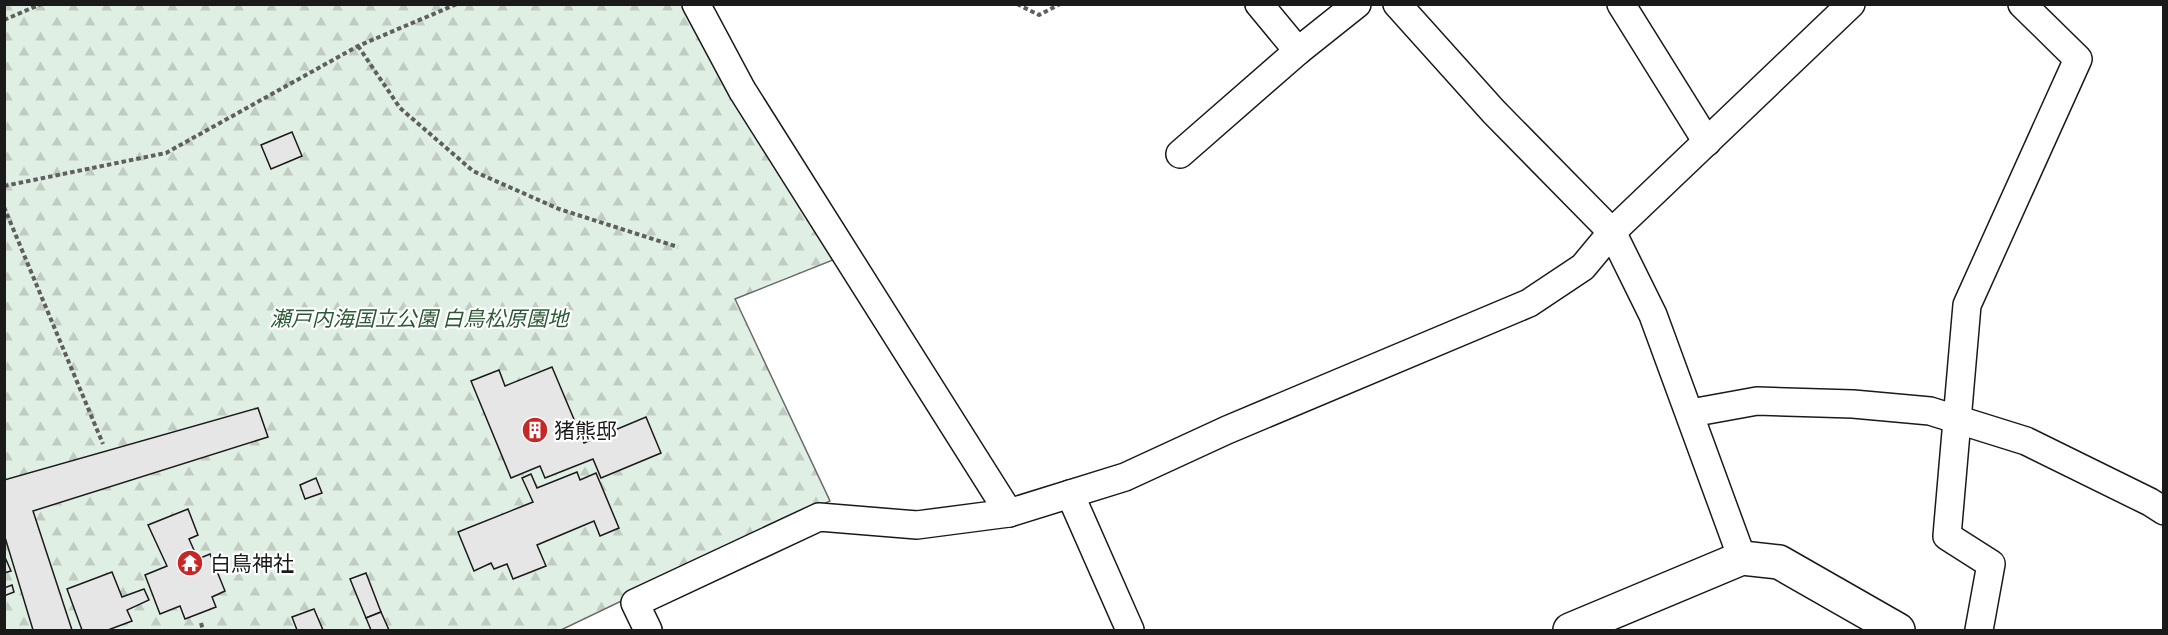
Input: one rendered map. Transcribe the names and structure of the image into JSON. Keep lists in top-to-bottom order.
{
  "parks": ["瀬戸内海国立公園 白鳥松原園地"],
  "places": {
    "building": ["猪熊邸"],
    "temple": ["白鳥神社"]
  }
}
